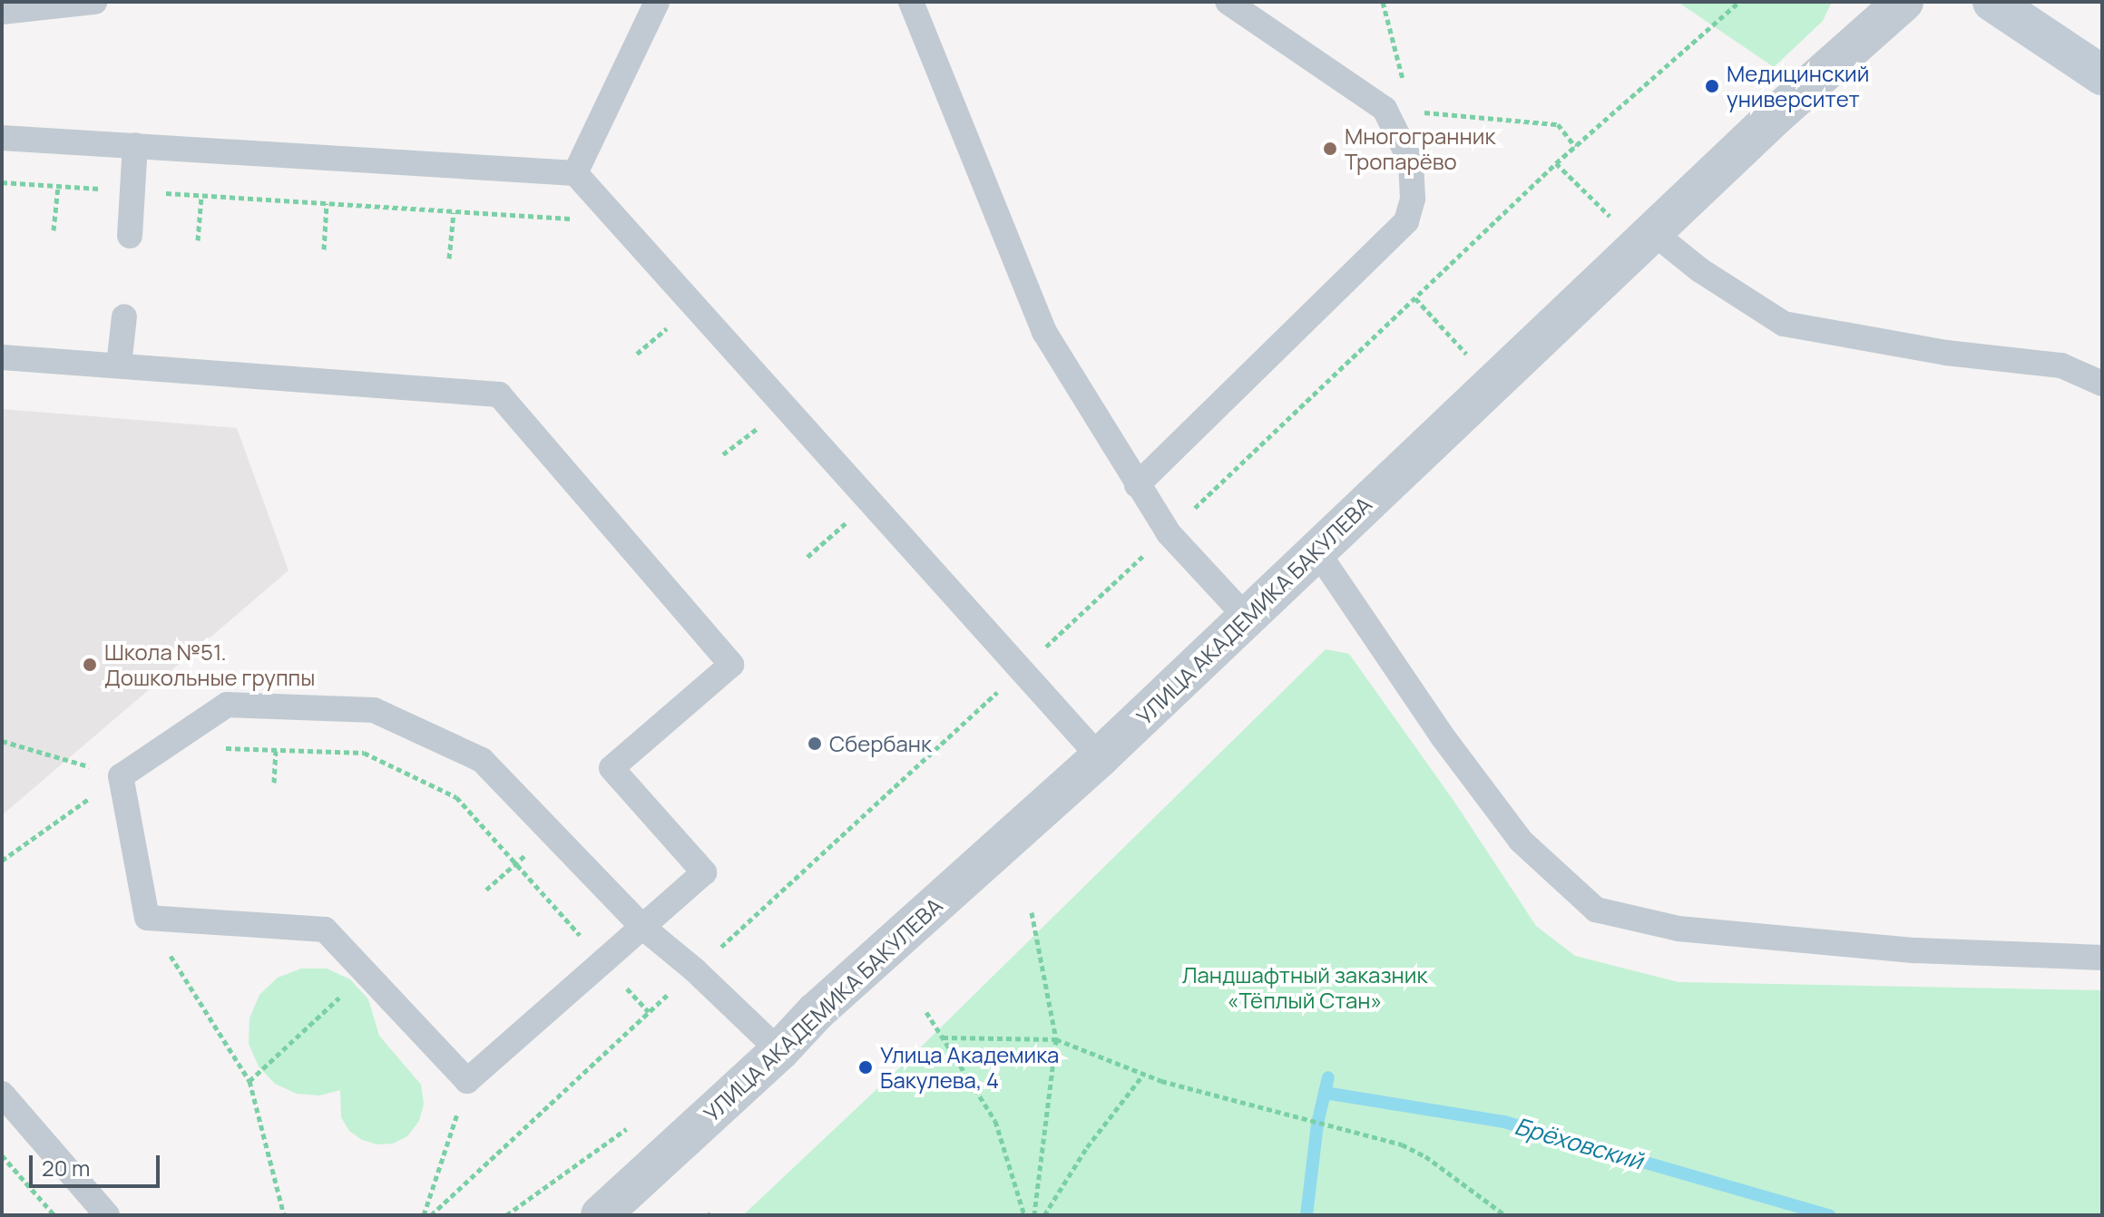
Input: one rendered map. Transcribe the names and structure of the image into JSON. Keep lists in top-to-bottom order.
{
  "streets": {
    "street": ["УЛИЦА АКАДЕМИКА БАКУЛЕВА"]
  },
  "water": ["Брёховский"],
  "parks": ["Ландшафтный заказник «Тёплый Стан»"],
  "places": [
    "Медицинский университет",
    "Многогранник Тропарёво",
    "Школа №51. Дошкольные группы",
    "Сбербанк",
    "Улица Академика Бакулева, 4"
  ],
  "scale_bar": "20 m"
}
